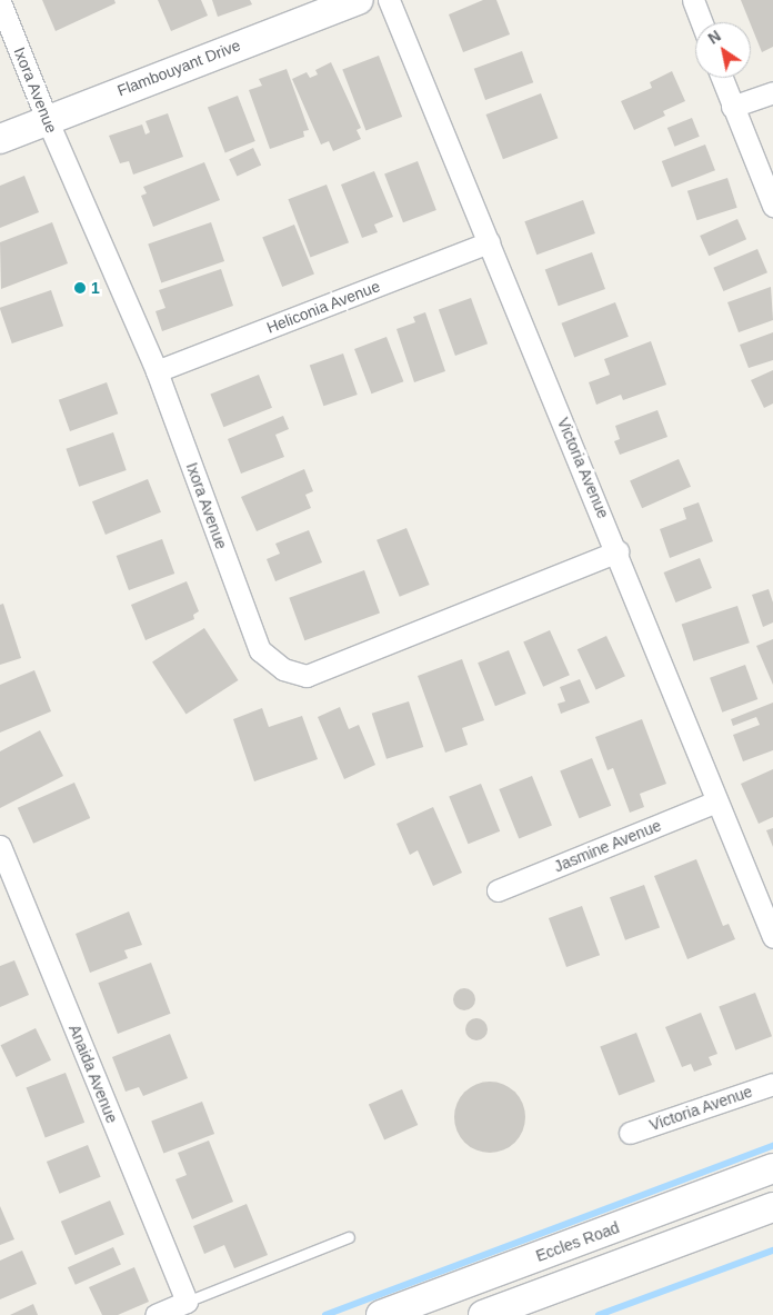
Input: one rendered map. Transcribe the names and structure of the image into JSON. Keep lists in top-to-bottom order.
{
  "streets": {
    "street": [
      "Flambouyant Drive",
      "Ixora Avenue",
      "Heliconia Avenue",
      "Victoria Avenue",
      "Jasmine Avenue",
      "Anaida Avenue",
      "Eccles Road"
    ]
  },
  "crossings": [
    ["Flambouyant Drive", "Ixora Avenue"],
    ["Ixora Avenue", "Heliconia Avenue"],
    ["Ixora Avenue", "Victoria Avenue"],
    ["Heliconia Avenue", "Victoria Avenue"],
    ["Victoria Avenue", "Jasmine Avenue"]
  ],
  "places": ["1"],
  "north": "top left"
}
